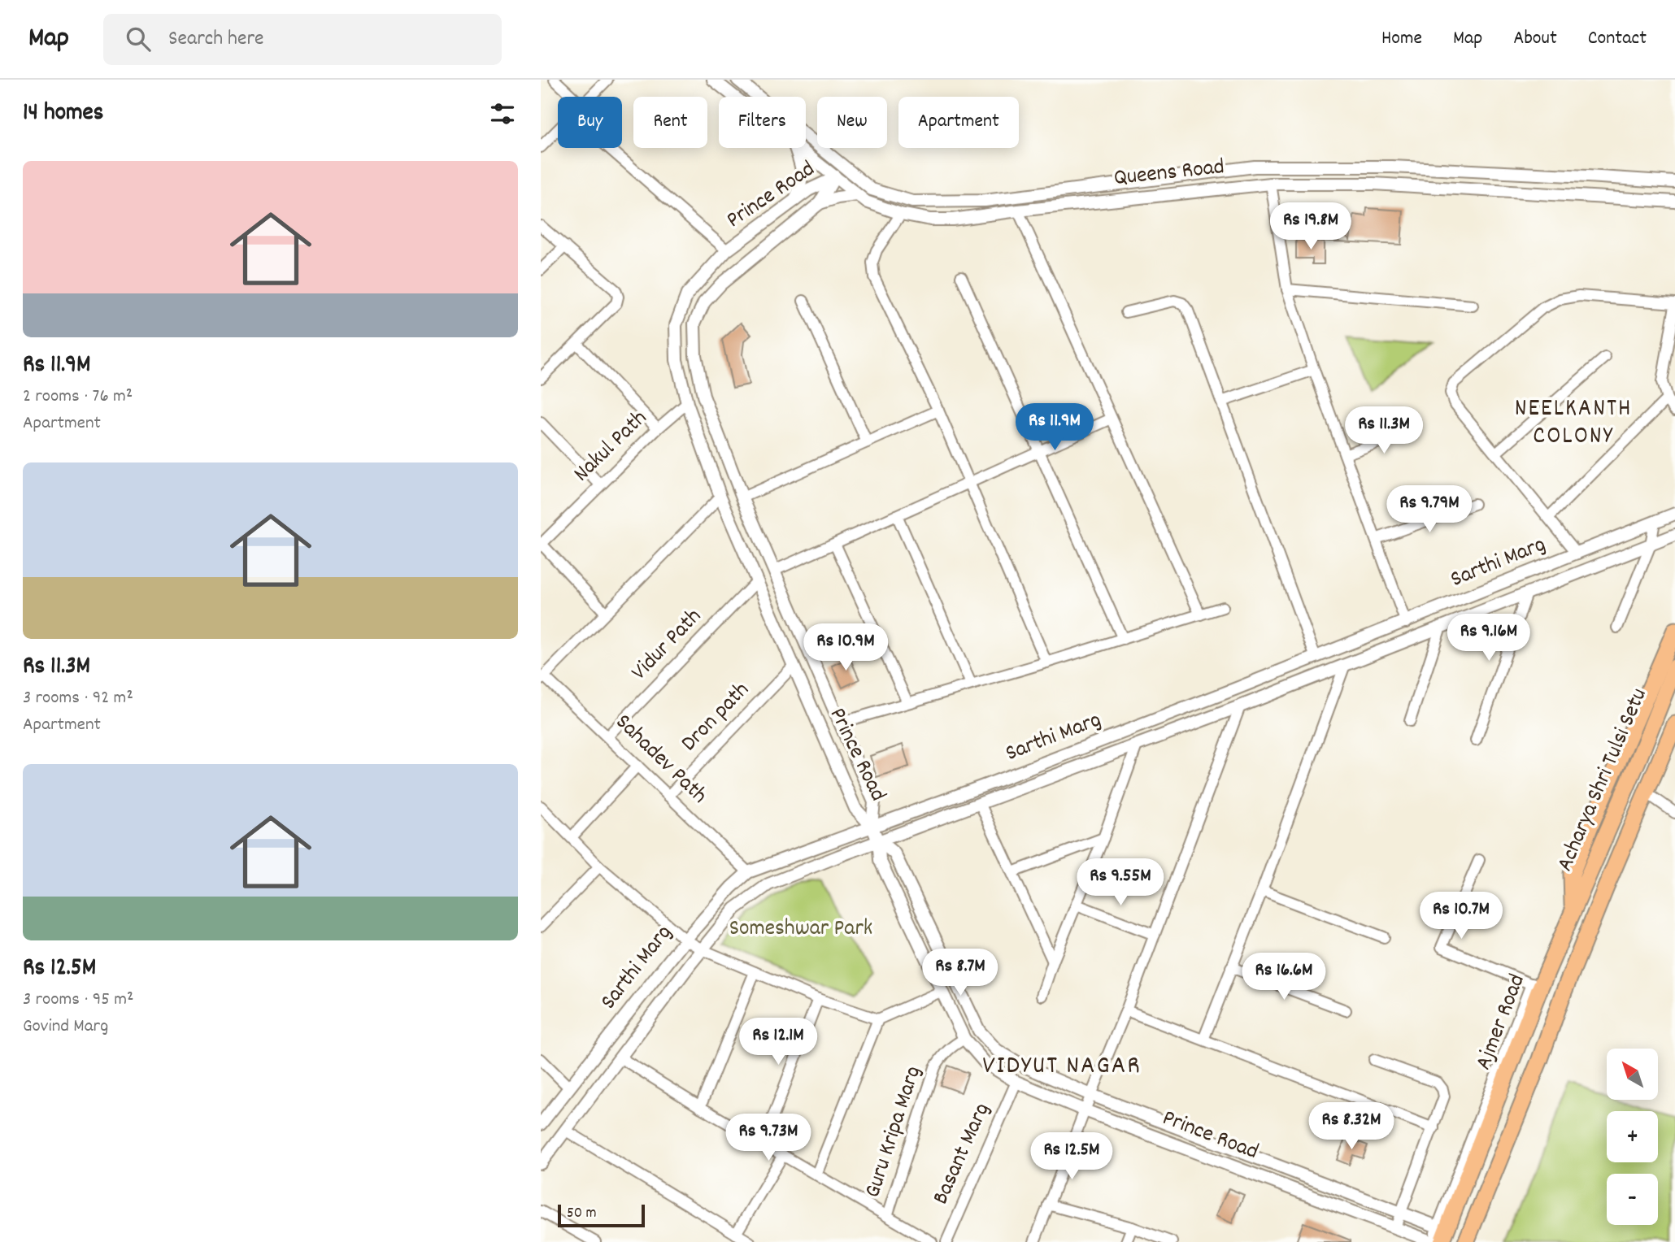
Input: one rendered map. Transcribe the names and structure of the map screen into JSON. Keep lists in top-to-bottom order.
{
  "streets": {
    "highway": ["Acharya Shri Tulsi Setu", "Ajmer Road"],
    "street": [
      "Queens Road",
      "Prince Road",
      "Nakul Path",
      "Sarthi Marg",
      "Vidur Path",
      "Dron path",
      "Sahadev Path",
      "Guru Kripa Marg",
      "Basant Marg"
    ]
  },
  "crossings": [
    ["Queens Road", "Prince Road"],
    ["Prince Road", "Nakul Path"],
    ["Prince Road", "Sarthi Marg"],
    ["Prince Road", "Vidur Path"],
    ["Prince Road", "Dron path"],
    ["Prince Road", "Ajmer Road"],
    ["Prince Road", "Guru Kripa Marg"],
    ["Prince Road", "Basant Marg"],
    ["Sarthi Marg", "Sahadev Path"],
    ["Vidur Path", "Sahadev Path"],
    ["Dron path", "Sahadev Path"],
    ["Acharya Shri Tulsi Setu", "Ajmer Road"]
  ],
  "districts": ["NEELKANTH COLONY", "VIDYUT NAGAR"],
  "parks": ["Someshwar Park"],
  "scale_bar": "50 m",
  "north": "top left",
  "page": {
    "header": "Map",
    "search": "Search here",
    "nav": [
      "Home",
      "Map",
      "About",
      "Contact"
    ],
    "heading": "14 homes",
    "chip": [
      "Buy",
      "Rent",
      "Filters",
      "New",
      "Apartment"
    ],
    "list": [
      {
        "name": "Rs 11.9M",
        "note": "2 rooms · 76 m² · Apartment"
      },
      {
        "name": "Rs 11.3M",
        "note": "3 rooms · 92 m² · Apartment"
      },
      {
        "name": "Rs 12.5M",
        "note": "3 rooms · 95 m² · Govind Marg"
      }
    ],
    "price": [
      "Rs 19.8M",
      "Rs 11.9M",
      "Rs 11.3M",
      "Rs 9.79M",
      "Rs 9.16M",
      "Rs 10.9M",
      "Rs 9.55M",
      "Rs 10.7M",
      "Rs 8.7M",
      "Rs 16.6M",
      "Rs 12.1M",
      "Rs 8.32M",
      "Rs 9.73M",
      "Rs 12.5M"
    ],
    "map_buttons": ["+", "−"],
    "scale": "50 m"
  }
}
